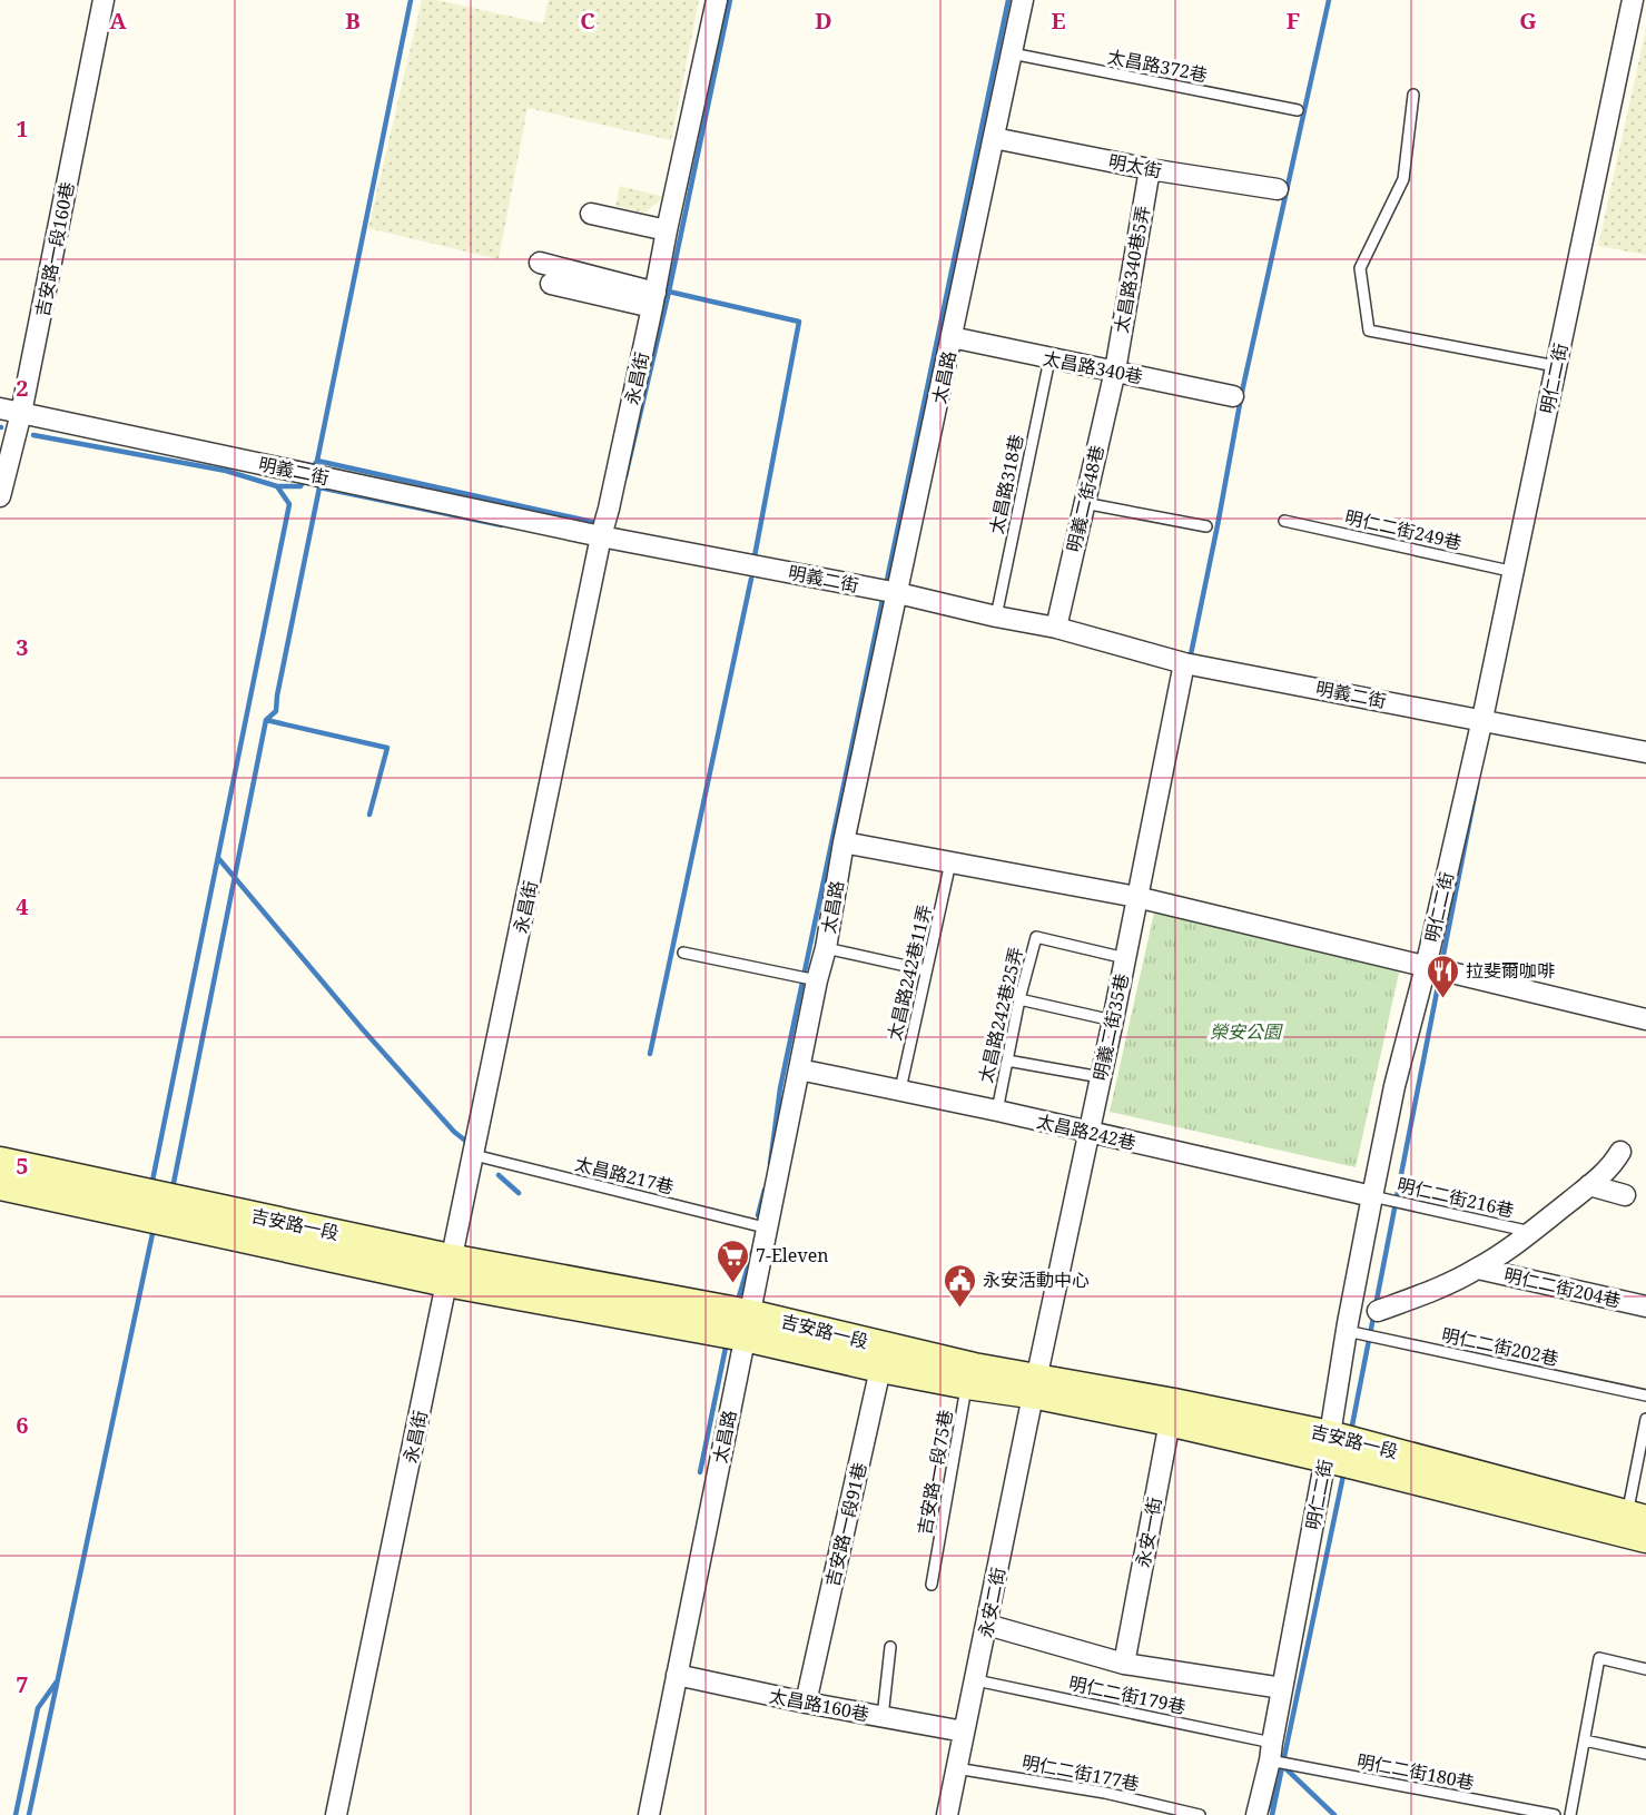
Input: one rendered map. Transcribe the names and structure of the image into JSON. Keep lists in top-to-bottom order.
{
  "streets": {
    "street": [
      "明太街",
      "吉安路一段160巷",
      "太昌路340巷5弄",
      "太昌路340巷",
      "太昌路",
      "永昌街",
      "明仁二街",
      "明義二街",
      "明義二街48巷",
      "明義二街35巷",
      "太昌路242巷",
      "吉安路一段",
      "明仁二街204巷",
      "吉安路一段91巷",
      "永安一街",
      "永安二街",
      "太昌路160巷"
    ],
    "lane": [
      "太昌路372巷",
      "太昌路318巷",
      "明仁二街249巷",
      "太昌路242巷11弄",
      "太昌路242巷25弄",
      "太昌路217巷",
      "明仁二街216巷",
      "明仁二街202巷",
      "吉安路一段75巷",
      "明仁二街179巷",
      "明仁二街180巷",
      "明仁二街177巷"
    ]
  },
  "crossings": [
    ["太昌路372巷", "太昌路"],
    ["明太街", "太昌路340巷5弄"],
    ["明太街", "太昌路"],
    ["吉安路一段160巷", "明義二街"],
    ["太昌路340巷5弄", "太昌路340巷"],
    ["太昌路340巷5弄", "明義二街48巷"],
    ["太昌路340巷", "太昌路"],
    ["太昌路340巷", "太昌路318巷"],
    ["太昌路340巷", "明義二街48巷"],
    ["太昌路", "明義二街"],
    ["太昌路", "太昌路242巷"],
    ["太昌路", "太昌路217巷"],
    ["太昌路", "吉安路一段"],
    ["太昌路", "太昌路160巷"],
    ["永昌街", "明義二街"],
    ["永昌街", "太昌路217巷"],
    ["永昌街", "吉安路一段"],
    ["明仁二街", "明義二街"],
    ["明仁二街", "明仁二街249巷"],
    ["明仁二街", "太昌路242巷"],
    ["明仁二街", "明仁二街216巷"],
    ["明仁二街", "吉安路一段"],
    ["明仁二街", "明仁二街202巷"],
    ["明仁二街", "明仁二街179巷"],
    ["明仁二街", "明仁二街180巷"],
    ["明義二街", "太昌路318巷"],
    ["明義二街", "明義二街48巷"],
    ["明義二街", "明義二街35巷"],
    ["太昌路242巷11弄", "太昌路242巷"],
    ["太昌路242巷25弄", "明義二街35巷"],
    ["太昌路242巷25弄", "太昌路242巷"],
    ["明義二街35巷", "太昌路242巷"],
    ["明義二街35巷", "吉安路一段"],
    ["明義二街35巷", "永安二街"],
    ["太昌路242巷", "明仁二街216巷"],
    ["明仁二街216巷", "明仁二街204巷"],
    ["吉安路一段", "吉安路一段75巷"],
    ["吉安路一段", "吉安路一段91巷"],
    ["吉安路一段", "永安一街"],
    ["吉安路一段", "永安二街"],
    ["吉安路一段91巷", "太昌路160巷"],
    ["永安二街", "明仁二街179巷"],
    ["永安二街", "太昌路160巷"],
    ["永安二街", "明仁二街177巷"],
    ["明仁二街179巷", "明仁二街180巷"]
  ],
  "parks": ["榮安公園"],
  "places": {
    "restaurant": ["拉斐爾咖啡"],
    "supermarket": ["7-Eleven"],
    "public building": ["永安活動中心"]
  },
  "grid": {
    "columns": [
      "A",
      "B",
      "C",
      "D",
      "E",
      "F",
      "G"
    ],
    "rows": [
      "1",
      "2",
      "3",
      "4",
      "5",
      "6",
      "7"
    ]
  }
}
